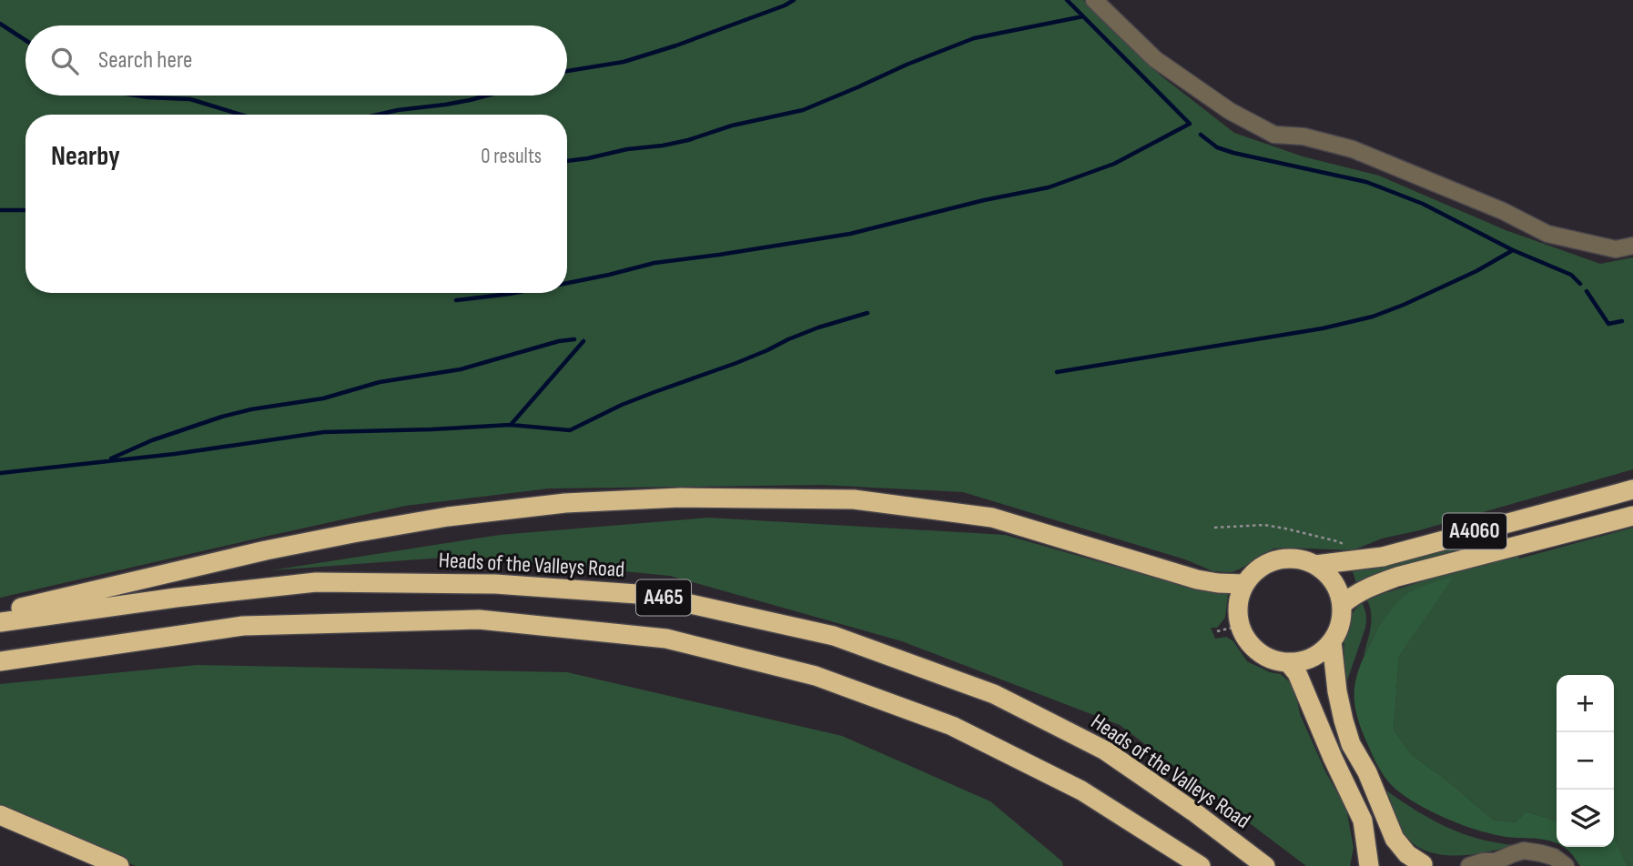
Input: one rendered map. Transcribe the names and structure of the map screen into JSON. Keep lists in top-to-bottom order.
{
  "streets": {
    "highway": ["A4060", "Heads of the Valleys Road", "A465"]
  },
  "page": {
    "search": "Search here",
    "heading": ["Nearby", "0 results"],
    "map_buttons": ["+", "−"]
  }
}
